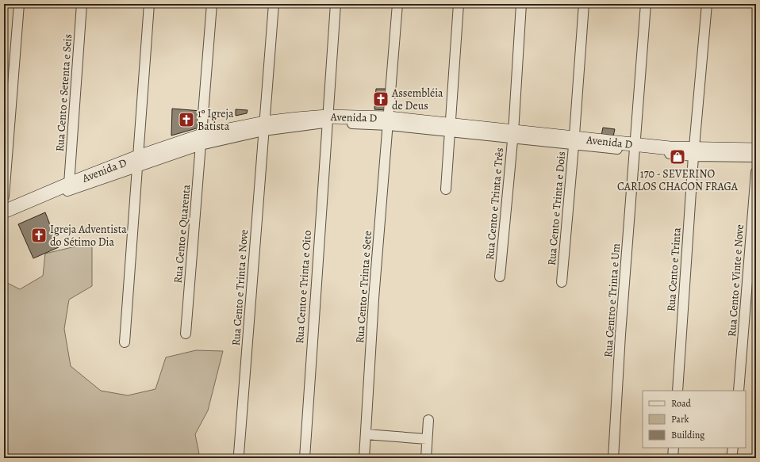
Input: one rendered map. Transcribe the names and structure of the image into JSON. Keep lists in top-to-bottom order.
{
  "streets": {
    "street": [
      "Rua Cento e Setenta e Seis",
      "Avenida D",
      "Rua Cento e Trinta e Três",
      "Rua Cento e Trinta e Dois",
      "Rua Cento e Quarenta",
      "Rua Cento e Trinta",
      "Rua Cento e Vinte e Nove",
      "Rua Cento e Trinta e Oito",
      "Rua Cento e Trinta e Sete",
      "Rua Cento e Trinta e Nove",
      "Rua Centro e Trinta e Um"
    ]
  },
  "crossings": [
    ["Rua Cento e Setenta e Seis", "Avenida D"],
    ["Avenida D", "Rua Cento e Trinta e Três"],
    ["Avenida D", "Rua Cento e Trinta e Dois"],
    ["Avenida D", "Rua Cento e Quarenta"],
    ["Avenida D", "Rua Cento e Trinta"],
    ["Avenida D", "Rua Cento e Trinta e Oito"],
    ["Avenida D", "Rua Cento e Trinta e Sete"],
    ["Avenida D", "Rua Cento e Trinta e Nove"],
    ["Avenida D", "Rua Centro e Trinta e Um"]
  ],
  "places": {
    "church": ["Assembléia de Deus", "1º Igreja Batista", "Igreja Adventista do Sétimo Dia"],
    "shop": ["170 - SEVERINO CARLOS CHACON FRAGA"]
  },
  "legend": ["Road", "Park", "Building"]
}
